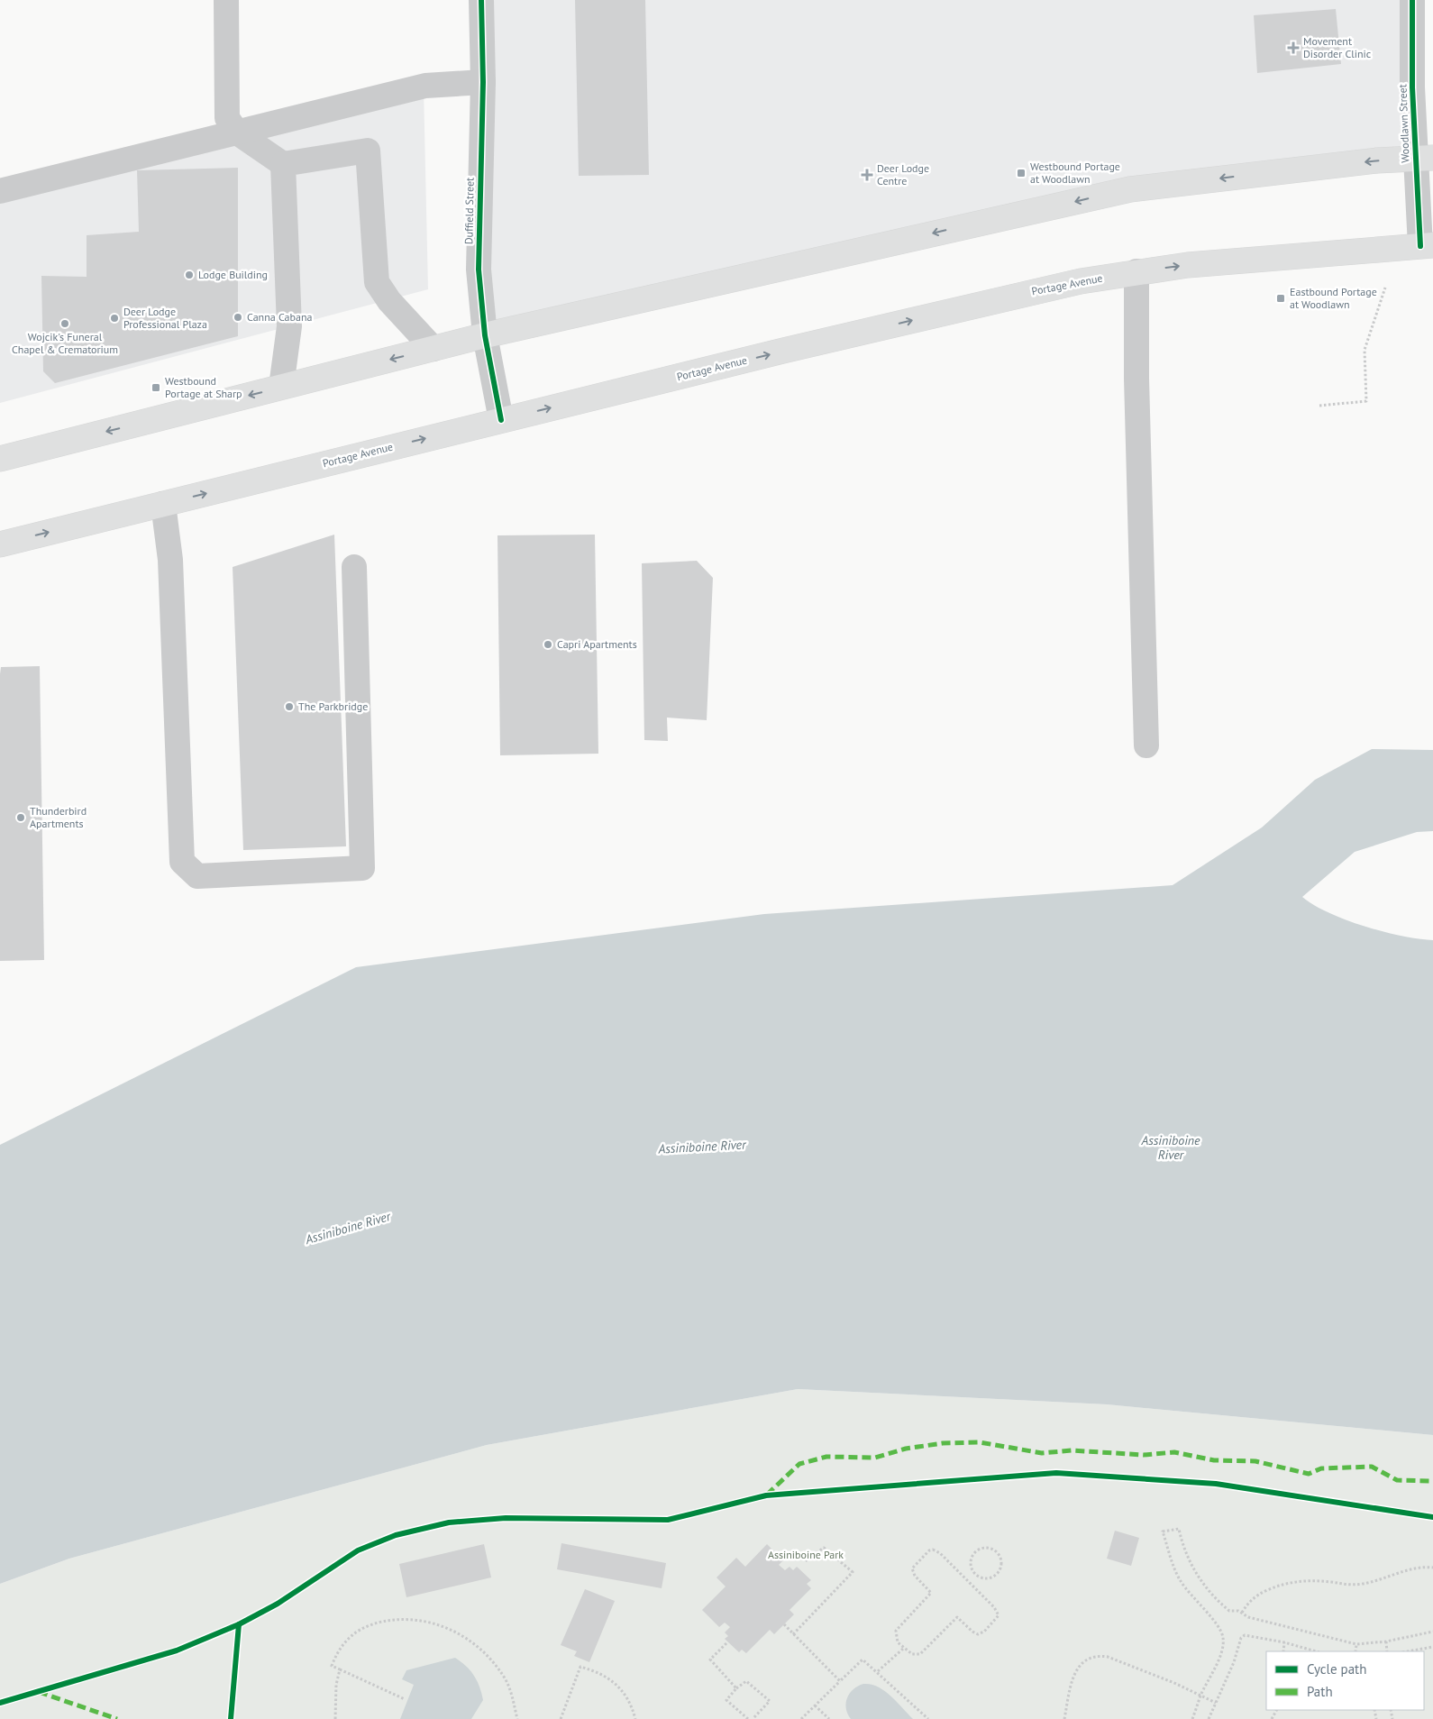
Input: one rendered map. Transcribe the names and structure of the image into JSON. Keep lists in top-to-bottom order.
{
  "streets": {
    "highway": ["Portage Avenue"],
    "street": ["Woodlawn Street", "Duffield Street"]
  },
  "crossings": [
    ["Woodlawn Street", "Portage Avenue"],
    ["Duffield Street", "Portage Avenue"]
  ],
  "water": ["Assiniboine River"],
  "parks": ["Assiniboine Park"],
  "places": {
    "health": ["Movement Disorder Clinic", "Deer Lodge Centre"],
    "transit": ["Westbound Portage at Woodlawn", "Eastbound Portage at Woodlawn", "Westbound Portage at Sharp"],
    "other": [
      "Lodge Building",
      "Canna Cabana",
      "Deer Lodge Professional Plaza",
      "Wojcik's Funeral Chapel & Crematorium",
      "Capri Apartments",
      "The Parkbridge",
      "Thunderbird Apartments"
    ]
  },
  "legend": ["Cycle path", "Path"]
}
